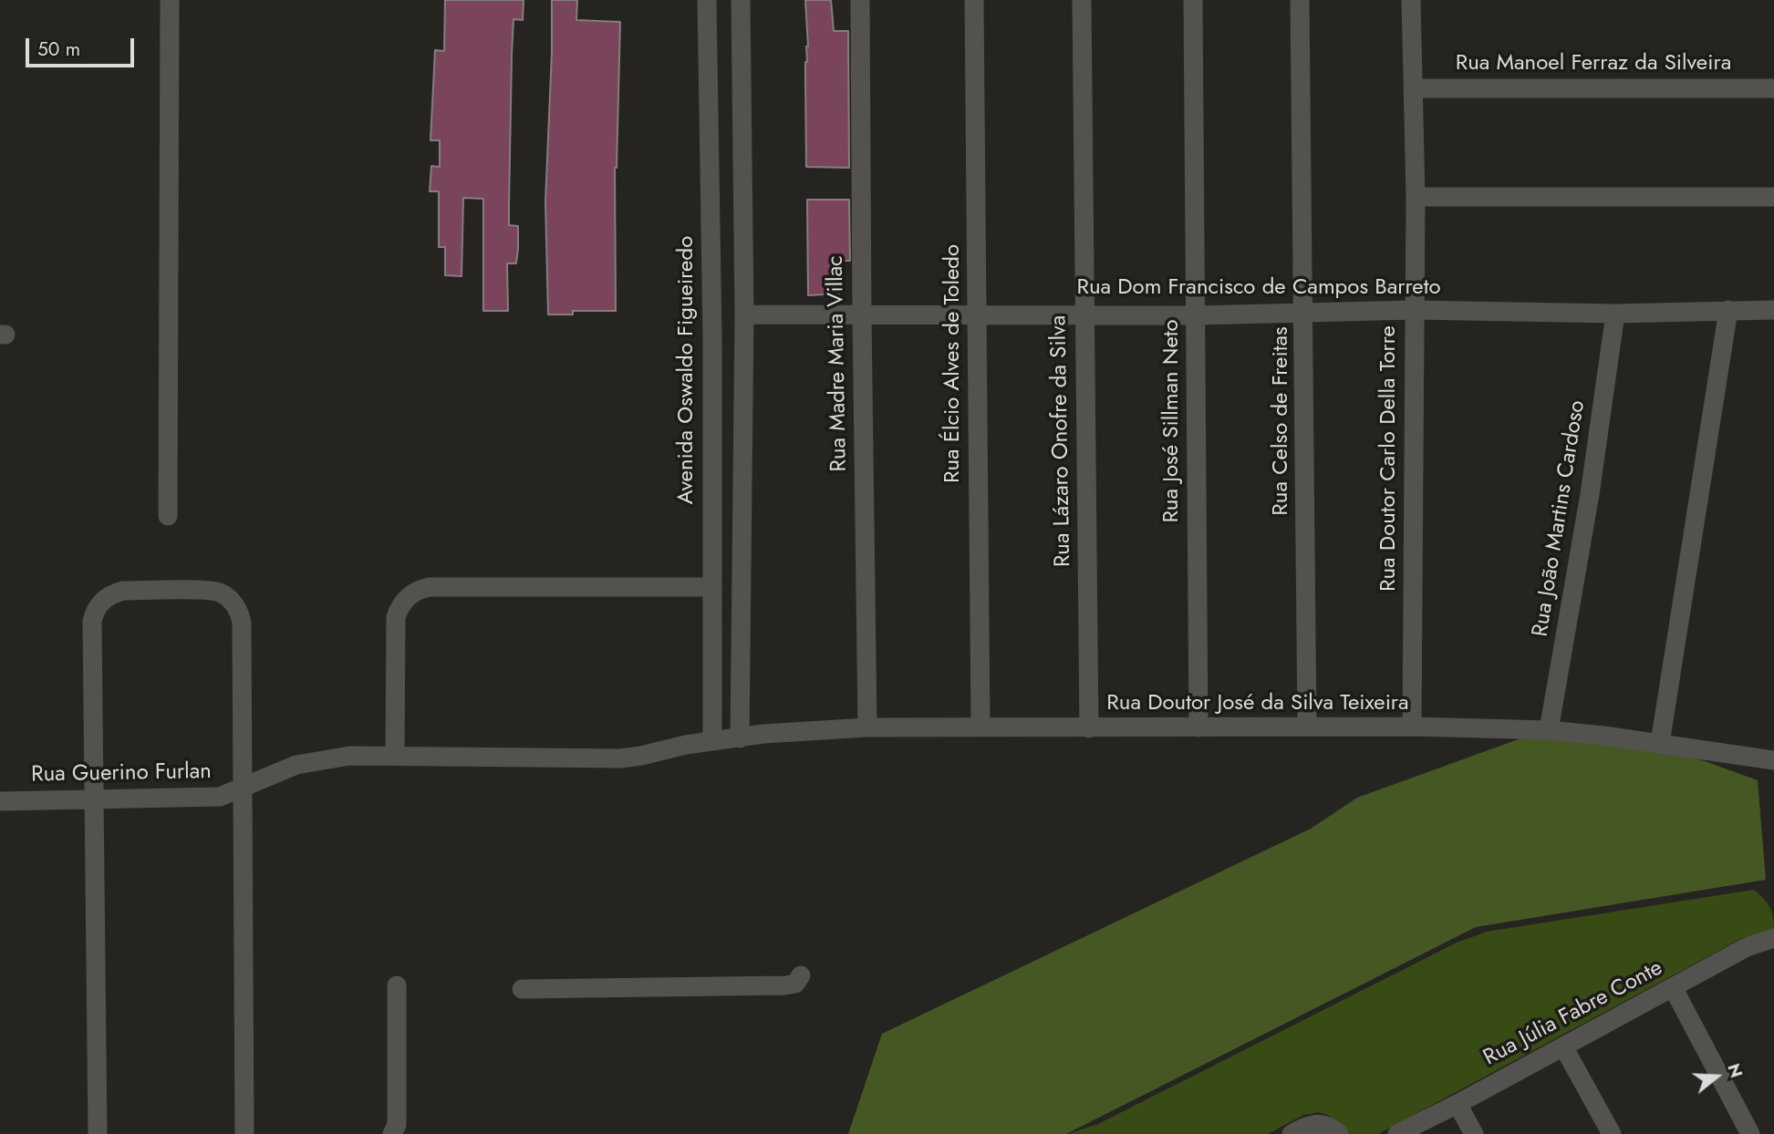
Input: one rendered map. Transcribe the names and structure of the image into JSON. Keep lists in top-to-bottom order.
{
  "streets": {
    "street": [
      "Rua Manoel Ferraz da Silveira",
      "Rua Dom Francisco de Campos Barreto",
      "Rua Madre Maria Villac",
      "Rua Élcio Alves de Toledo",
      "Avenida Oswaldo Figueiredo",
      "Rua José Sillman Neto",
      "Rua Celso de Freitas",
      "Rua Lázaro Onofre da Silva",
      "Rua Doutor Carlo Della Torre",
      "Rua João Martins Cardoso",
      "Rua Doutor José da Silva Teixeira",
      "Rua Guerino Furlan",
      "Rua Júlia Fabre Conte"
    ]
  },
  "crossings": [
    ["Rua Manoel Ferraz da Silveira", "Rua Doutor Carlo Della Torre"],
    ["Rua Dom Francisco de Campos Barreto", "Rua Madre Maria Villac"],
    ["Rua Dom Francisco de Campos Barreto", "Rua Élcio Alves de Toledo"],
    ["Rua Dom Francisco de Campos Barreto", "Rua José Sillman Neto"],
    ["Rua Dom Francisco de Campos Barreto", "Rua Celso de Freitas"],
    ["Rua Dom Francisco de Campos Barreto", "Rua Lázaro Onofre da Silva"],
    ["Rua Dom Francisco de Campos Barreto", "Rua Doutor Carlo Della Torre"],
    ["Rua Dom Francisco de Campos Barreto", "Rua João Martins Cardoso"],
    ["Rua Madre Maria Villac", "Rua Doutor José da Silva Teixeira"],
    ["Rua Élcio Alves de Toledo", "Rua Doutor José da Silva Teixeira"],
    ["Avenida Oswaldo Figueiredo", "Rua Doutor José da Silva Teixeira"],
    ["Rua José Sillman Neto", "Rua Doutor José da Silva Teixeira"],
    ["Rua Celso de Freitas", "Rua Doutor José da Silva Teixeira"],
    ["Rua Lázaro Onofre da Silva", "Rua Doutor José da Silva Teixeira"],
    ["Rua Doutor Carlo Della Torre", "Rua Doutor José da Silva Teixeira"],
    ["Rua João Martins Cardoso", "Rua Doutor José da Silva Teixeira"],
    ["Rua Doutor José da Silva Teixeira", "Rua Guerino Furlan"]
  ],
  "scale_bar": "50 m",
  "north": "right"
}
